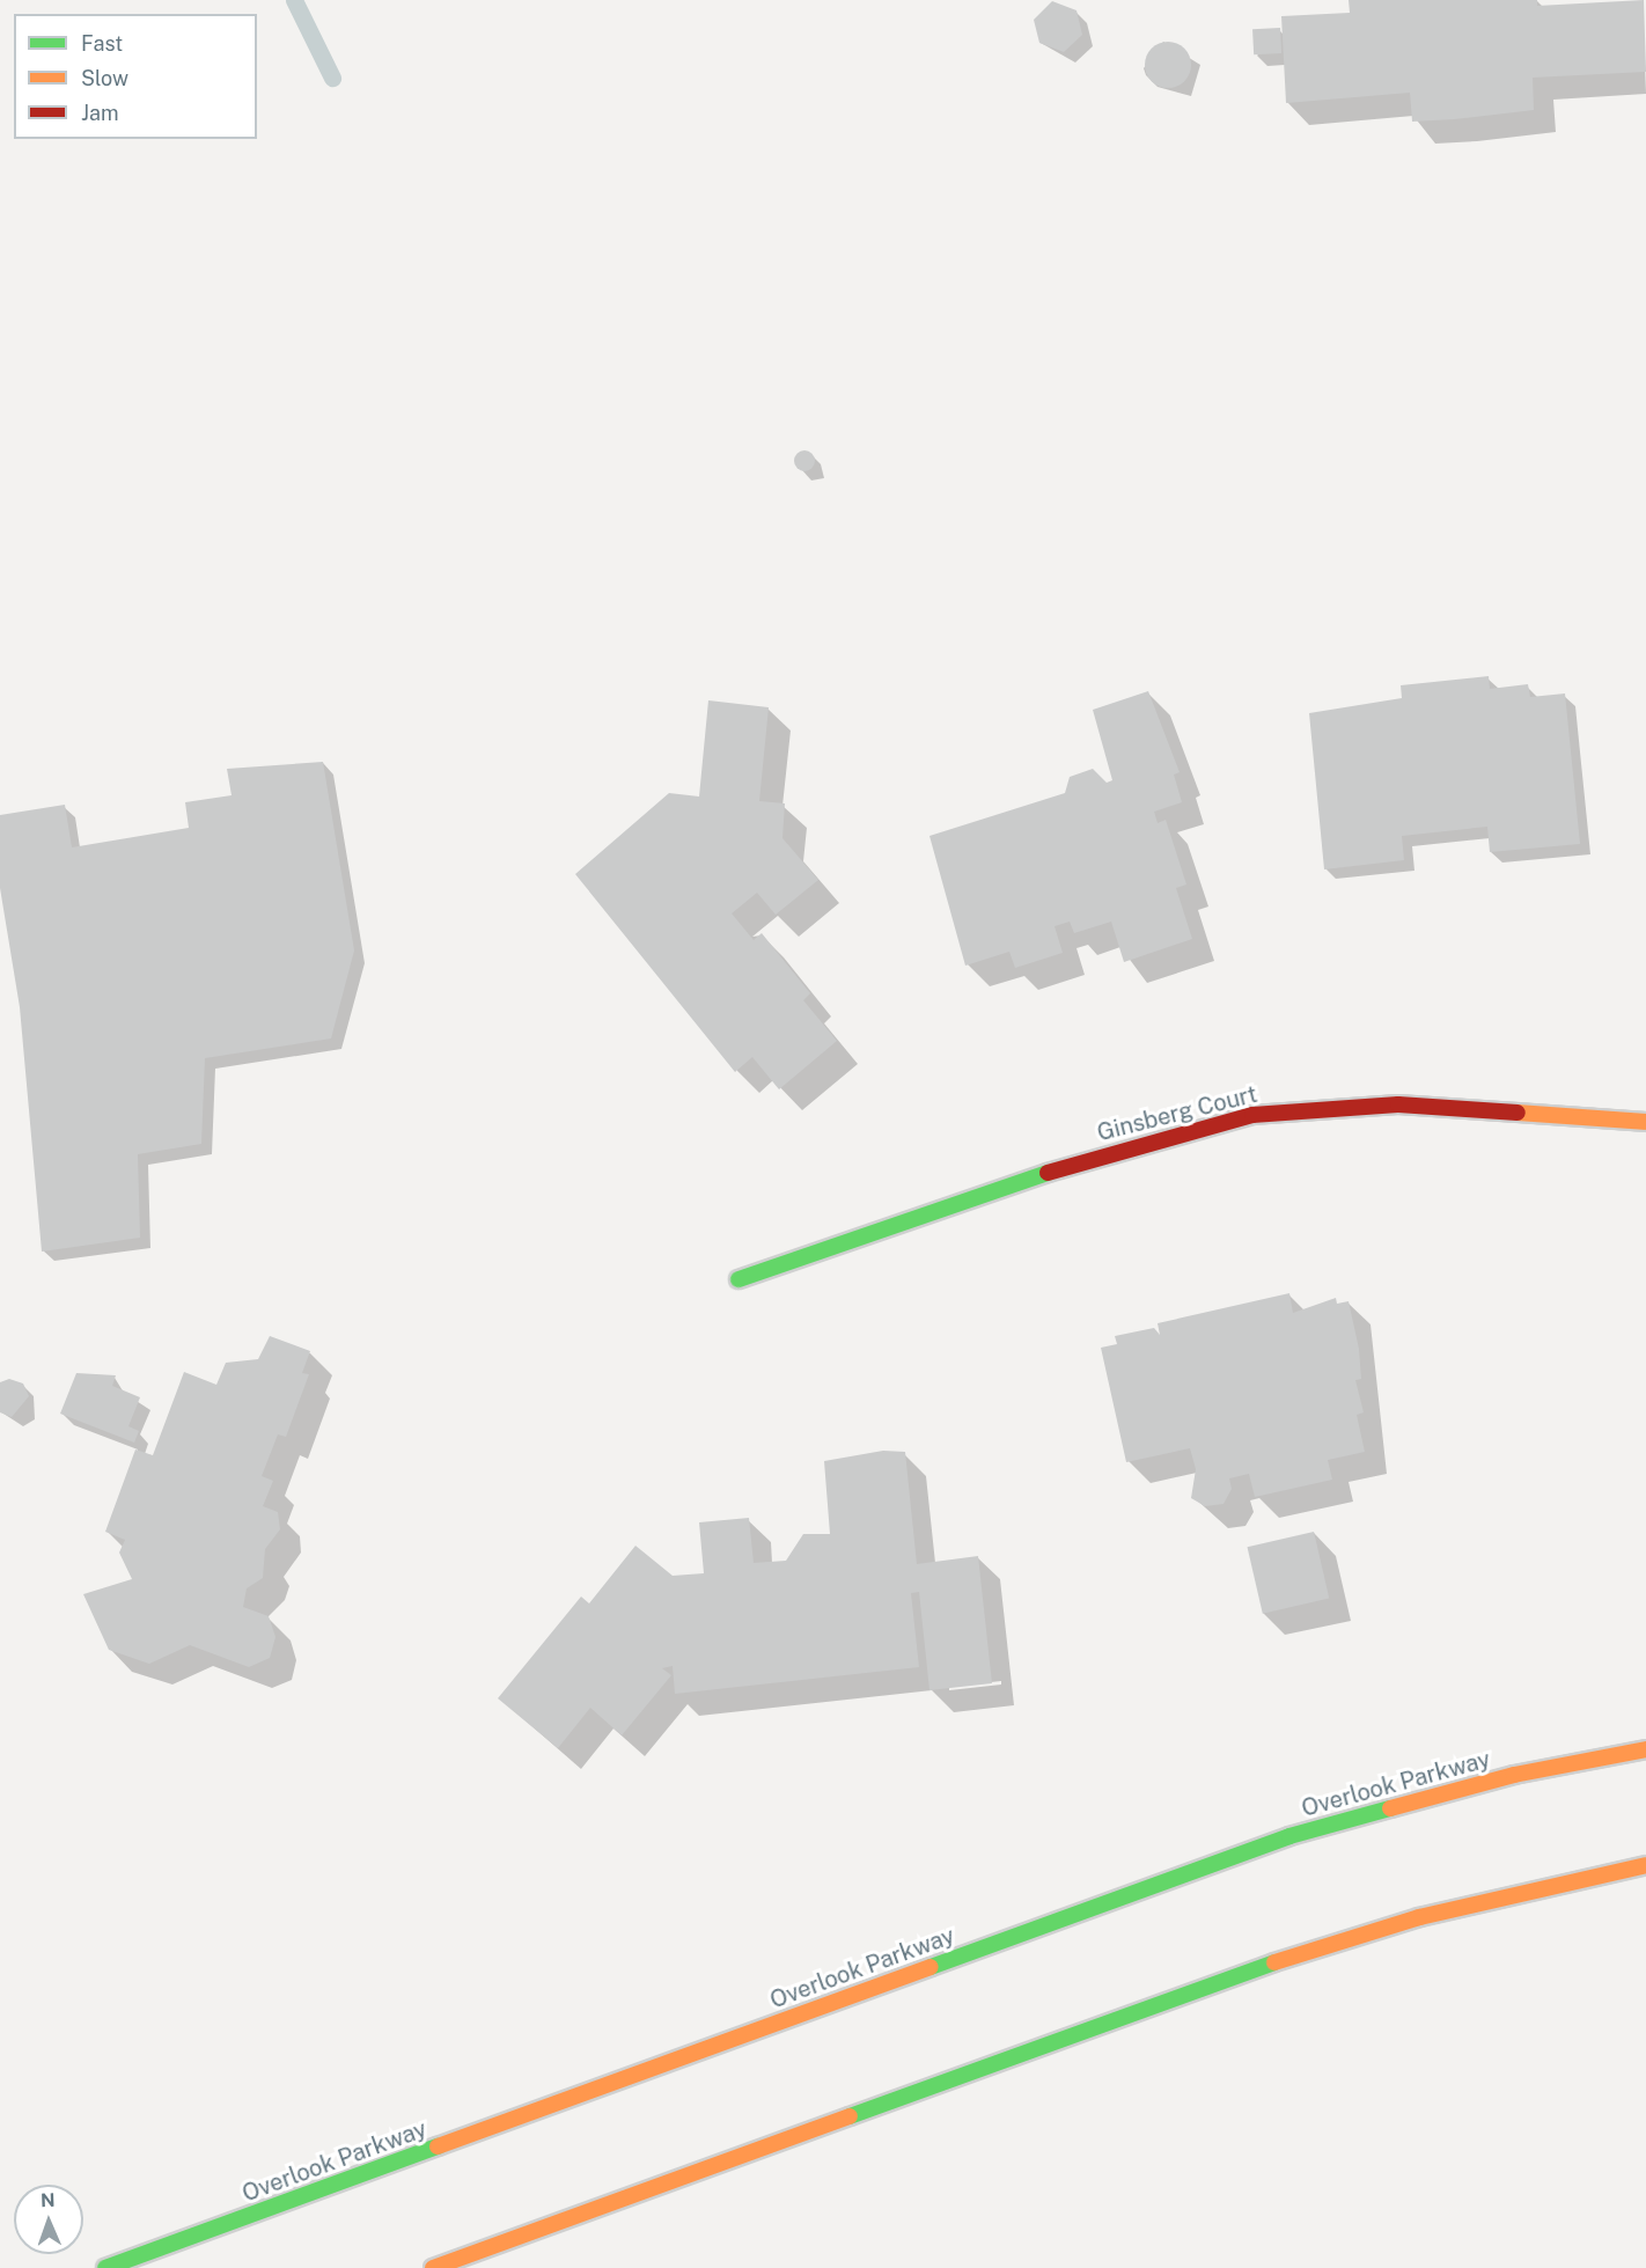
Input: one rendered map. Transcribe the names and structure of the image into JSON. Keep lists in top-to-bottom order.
{
  "streets": {
    "street": ["Ginsberg Court", "Overlook Parkway"]
  },
  "legend": ["Fast", "Slow", "Jam"],
  "north": "top"
}
